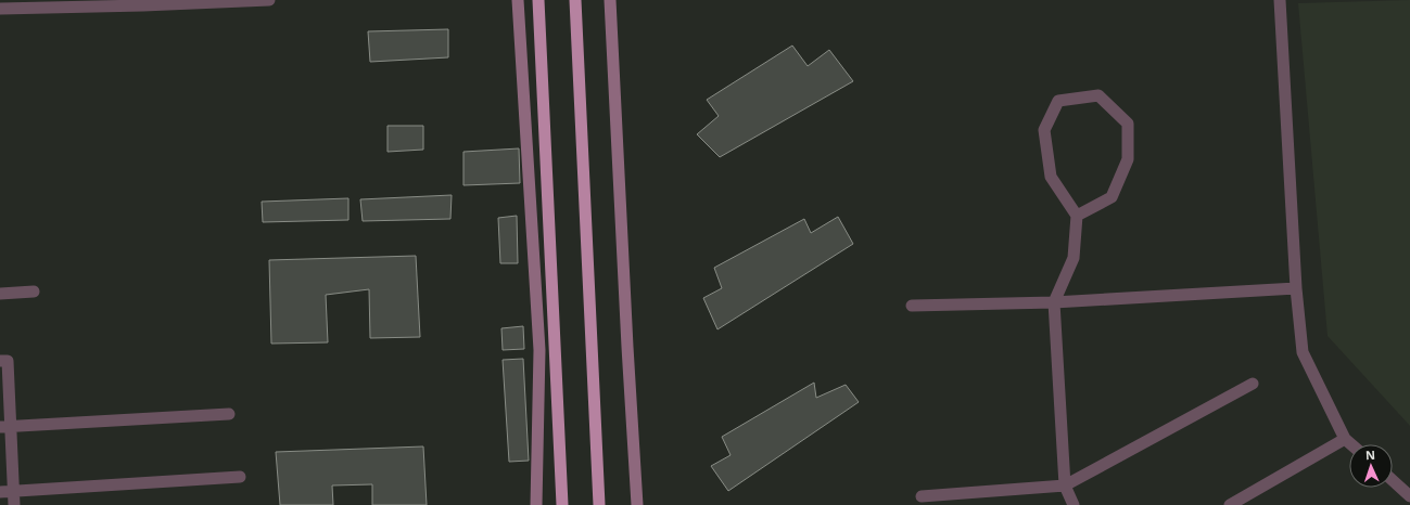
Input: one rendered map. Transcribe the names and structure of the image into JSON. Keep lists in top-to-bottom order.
{
  "north": "top"
}
